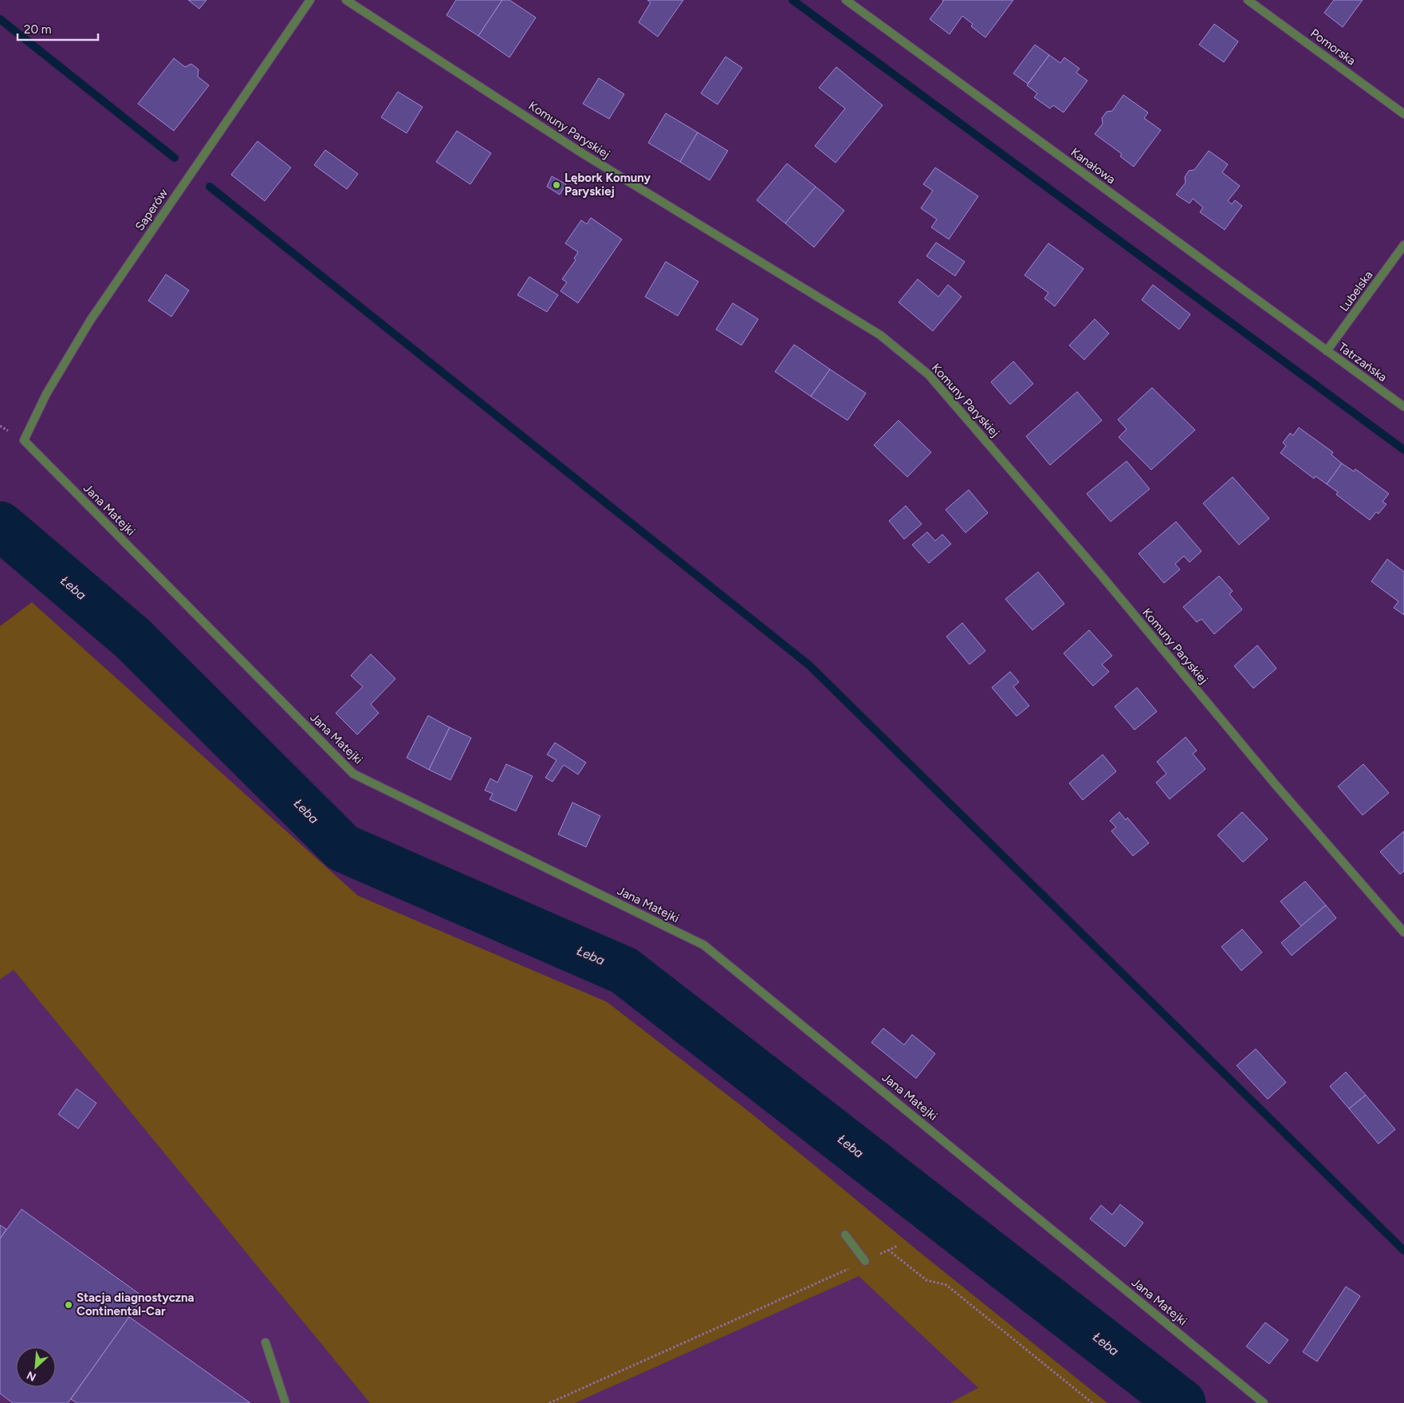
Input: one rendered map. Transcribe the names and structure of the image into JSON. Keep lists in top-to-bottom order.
{
  "streets": {
    "street": [
      "Pomorska",
      "Komuny Paryskiej",
      "Kanałowa",
      "Saperów",
      "Lubelska",
      "Tatrzańska",
      "Jana Matejki"
    ]
  },
  "crossings": [
    ["Kanałowa", "Lubelska"],
    ["Kanałowa", "Tatrzańska"],
    ["Saperów", "Jana Matejki"],
    ["Lubelska", "Tatrzańska"]
  ],
  "water": ["Łeba"],
  "places": ["Lębork Komuny Paryskiej", "Stacja diagnostyczna Continental-Car"],
  "scale_bar": "20 m",
  "north": "bottom left"
}
